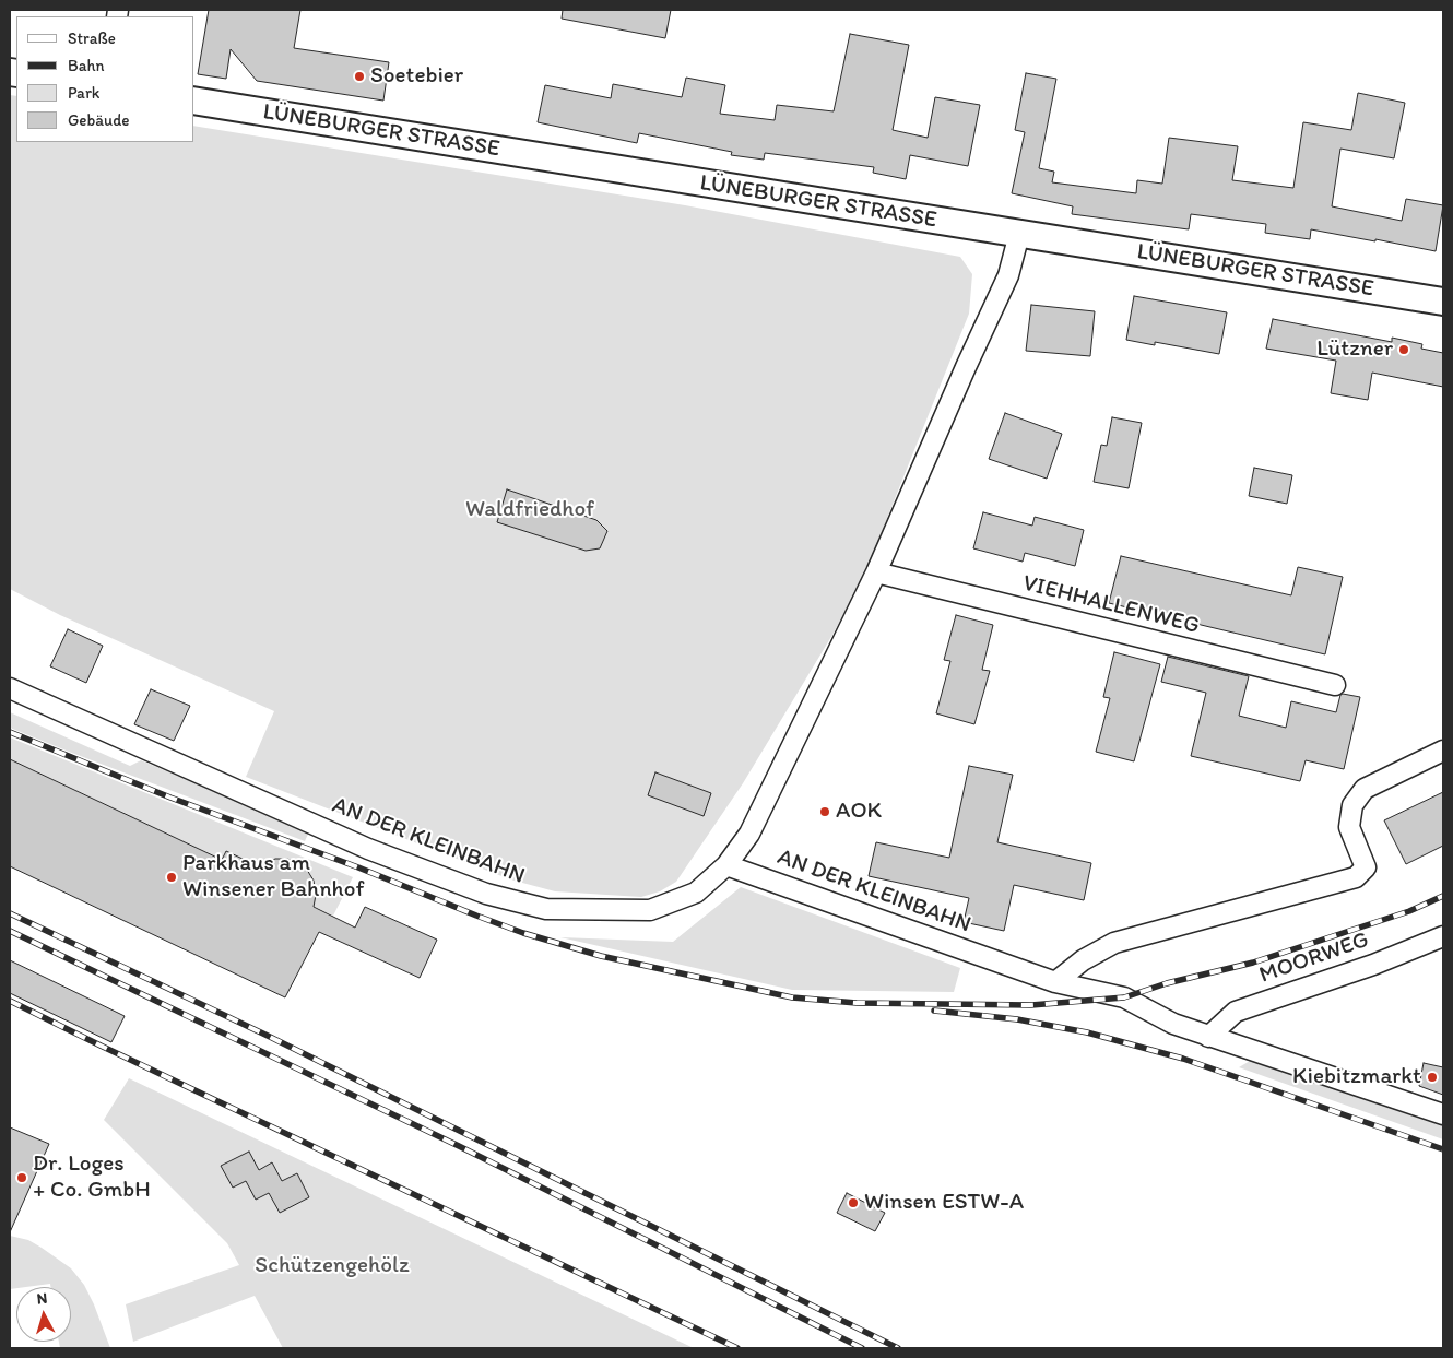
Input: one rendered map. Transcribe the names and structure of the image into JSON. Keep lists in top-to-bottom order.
{
  "streets": {
    "main road": ["LÜNEBURGER STRASSE"],
    "street": ["VIEHHALLENWEG", "AN DER KLEINBAHN", "MOORWEG"]
  },
  "crossings": [
    ["AN DER KLEINBAHN", "MOORWEG"]
  ],
  "parks": ["Waldfriedhof", "Schützengehölz"],
  "places": [
    "Soetebier",
    "Lützner",
    "AOK",
    "Parkhaus am Winsener Bahnhof",
    "Kiebitzmarkt",
    "Dr. Loges + Co. GmbH",
    "Winsen ESTW-A"
  ],
  "legend": [
    "Straße",
    "Bahn",
    "Park",
    "Gebäude"
  ],
  "north": "top"
}
